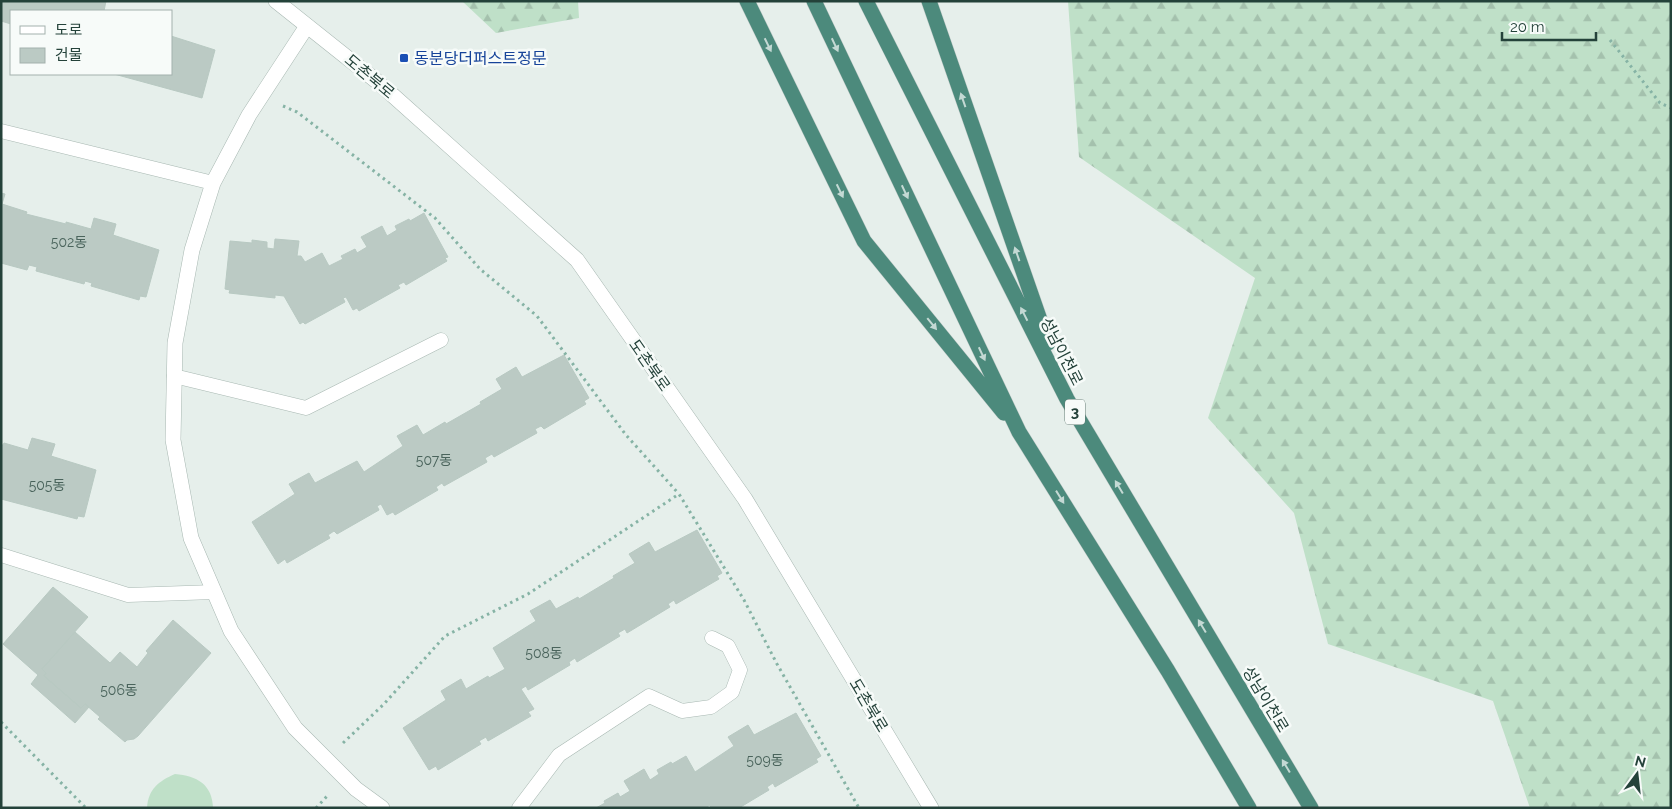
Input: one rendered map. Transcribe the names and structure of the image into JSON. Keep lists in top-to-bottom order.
{
  "streets": {
    "highway": ["성남이천로", "3"],
    "street": ["도촌북로"]
  },
  "places": {
    "transit": ["동분당더퍼스트정문"]
  },
  "house_numbers": [
    "502동",
    "507동",
    "505동",
    "508동",
    "506동",
    "509동"
  ],
  "legend": ["도로", "건물"],
  "scale_bar": "20 m",
  "north": "top"
}
